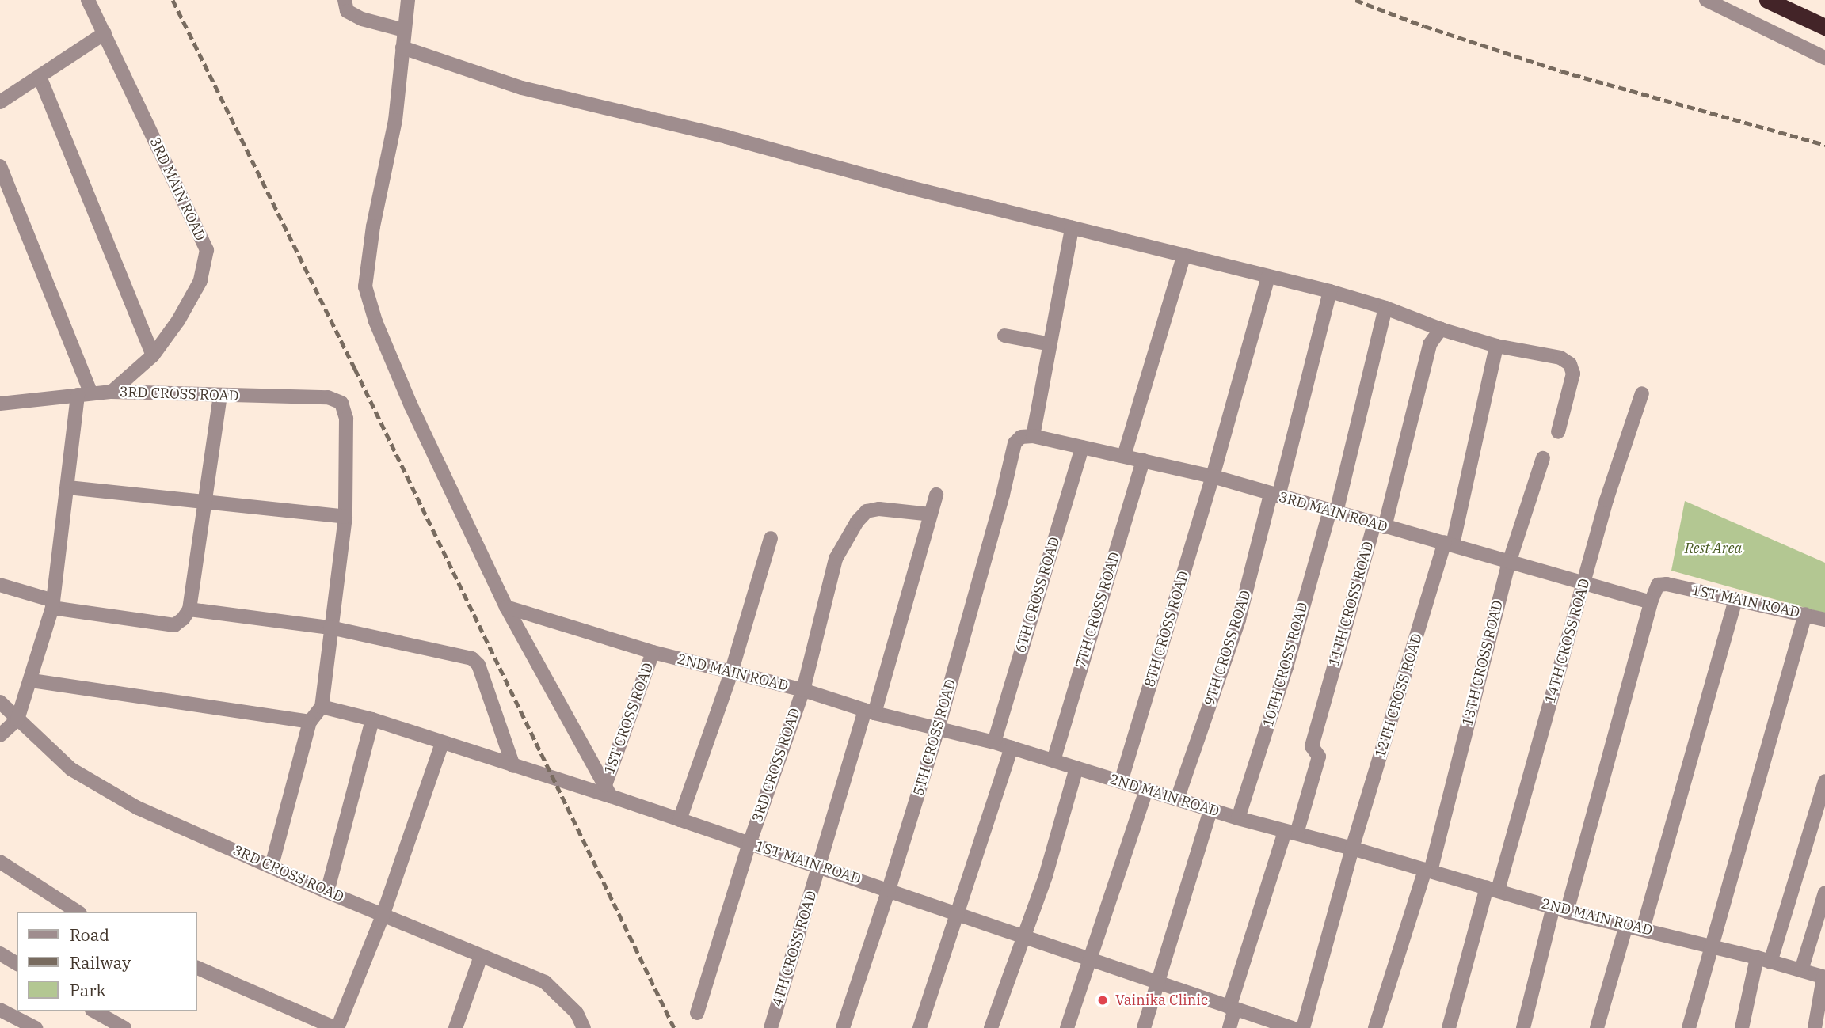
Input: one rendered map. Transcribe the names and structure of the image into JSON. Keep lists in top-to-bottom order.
{
  "streets": {
    "street": [
      "3RD MAIN ROAD",
      "3RD CROSS ROAD",
      "6TH CROSS ROAD",
      "1ST MAIN ROAD",
      "11TH CROSS ROAD",
      "7TH CROSS ROAD",
      "8TH CROSS ROAD",
      "14TH CROSS ROAD",
      "9TH CROSS ROAD",
      "13TH CROSS ROAD",
      "10TH CROSS ROAD",
      "2ND MAIN ROAD",
      "12TH CROSS ROAD",
      "1ST CROSS ROAD",
      "5TH CROSS ROAD",
      "4TH CROSS ROAD"
    ]
  },
  "crossings": [
    ["3RD MAIN ROAD", "3RD CROSS ROAD"],
    ["3RD MAIN ROAD", "6TH CROSS ROAD"],
    ["3RD MAIN ROAD", "1ST MAIN ROAD"],
    ["3RD MAIN ROAD", "11TH CROSS ROAD"],
    ["3RD MAIN ROAD", "7TH CROSS ROAD"],
    ["3RD MAIN ROAD", "8TH CROSS ROAD"],
    ["3RD MAIN ROAD", "14TH CROSS ROAD"],
    ["3RD MAIN ROAD", "9TH CROSS ROAD"],
    ["3RD MAIN ROAD", "13TH CROSS ROAD"],
    ["3RD MAIN ROAD", "10TH CROSS ROAD"],
    ["3RD MAIN ROAD", "12TH CROSS ROAD"],
    ["3RD MAIN ROAD", "5TH CROSS ROAD"],
    ["3RD CROSS ROAD", "1ST MAIN ROAD"],
    ["3RD CROSS ROAD", "2ND MAIN ROAD"],
    ["3RD CROSS ROAD", "4TH CROSS ROAD"],
    ["6TH CROSS ROAD", "2ND MAIN ROAD"],
    ["1ST MAIN ROAD", "1ST CROSS ROAD"],
    ["1ST MAIN ROAD", "5TH CROSS ROAD"],
    ["1ST MAIN ROAD", "4TH CROSS ROAD"],
    ["11TH CROSS ROAD", "2ND MAIN ROAD"],
    ["7TH CROSS ROAD", "2ND MAIN ROAD"],
    ["8TH CROSS ROAD", "2ND MAIN ROAD"],
    ["14TH CROSS ROAD", "2ND MAIN ROAD"],
    ["9TH CROSS ROAD", "2ND MAIN ROAD"],
    ["13TH CROSS ROAD", "2ND MAIN ROAD"],
    ["10TH CROSS ROAD", "2ND MAIN ROAD"],
    ["2ND MAIN ROAD", "12TH CROSS ROAD"],
    ["2ND MAIN ROAD", "1ST CROSS ROAD"],
    ["2ND MAIN ROAD", "5TH CROSS ROAD"],
    ["2ND MAIN ROAD", "4TH CROSS ROAD"]
  ],
  "parks": ["Rest Area"],
  "places": ["Vainika Clinic"],
  "legend": ["Road", "Railway", "Park"]
}
